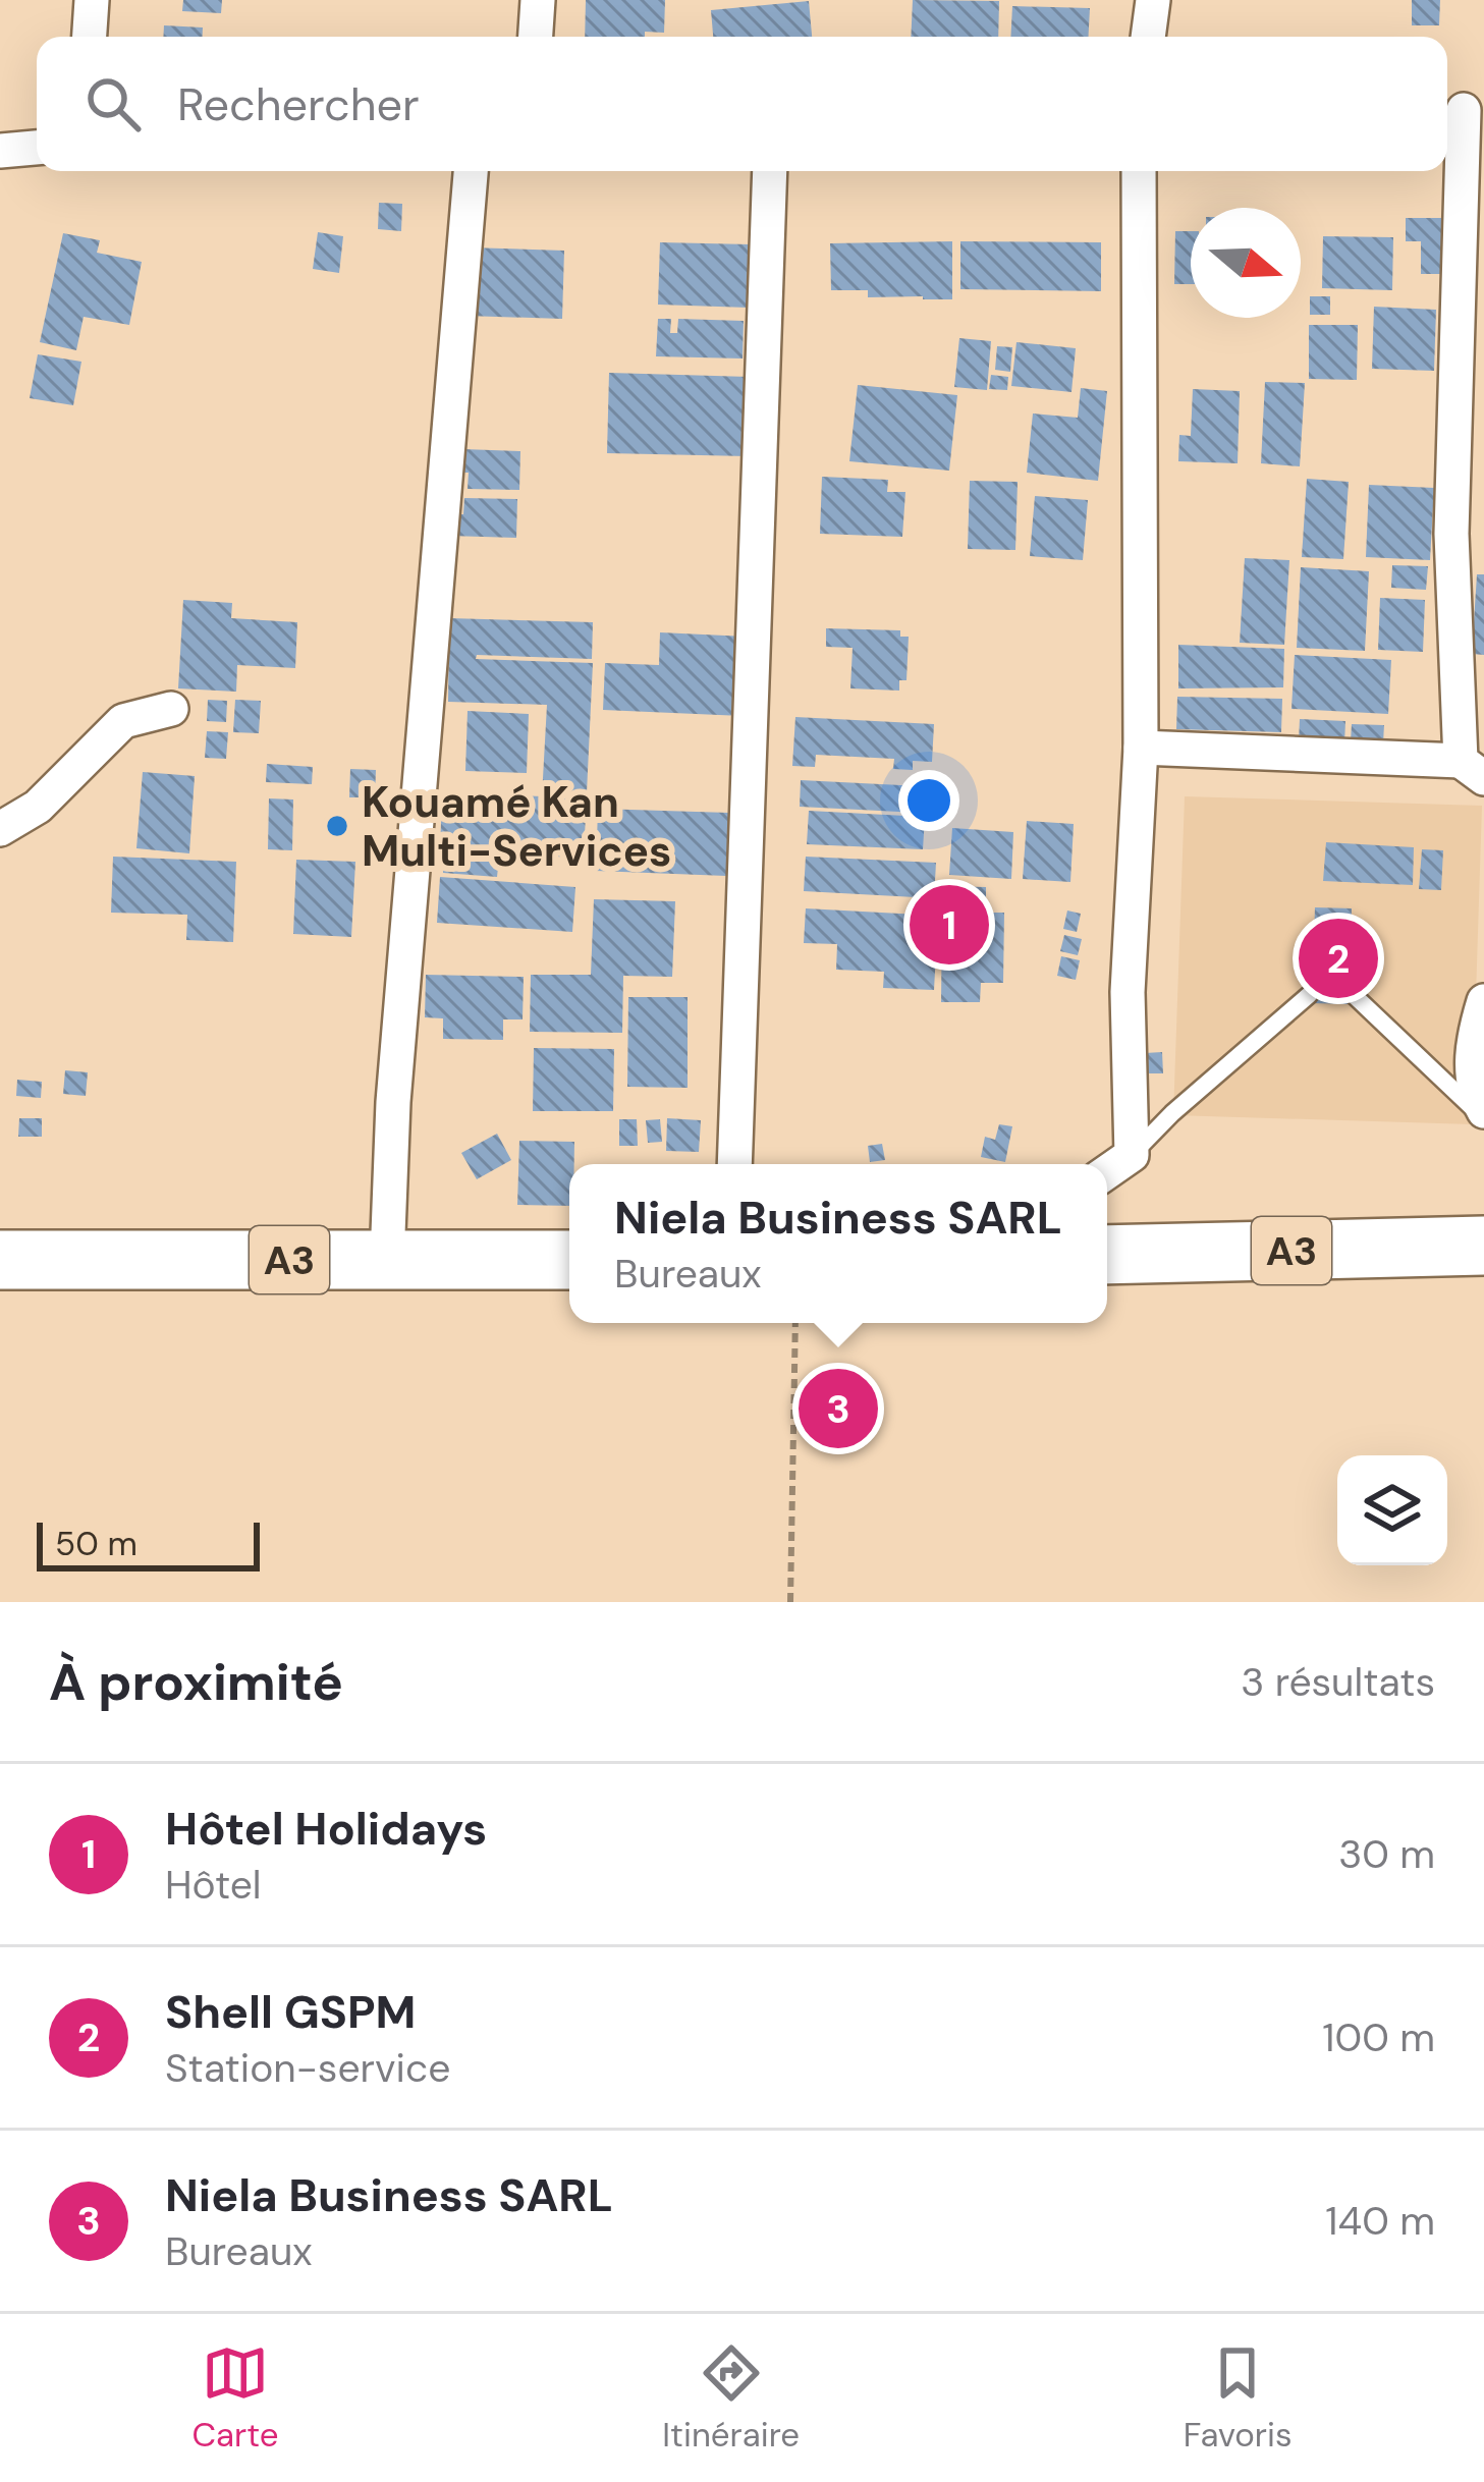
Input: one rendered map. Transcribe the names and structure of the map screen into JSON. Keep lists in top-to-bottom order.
{
  "streets": {
    "highway": ["A3"]
  },
  "places": ["Kouamé Kan Multi-Services"],
  "scale_bar": "50 m",
  "north": "right",
  "page": {
    "search": "Rechercher",
    "pins": ["1", "2", "3"],
    "popup": ["Niela Business SARL", "Bureaux"],
    "scale": "50 m",
    "heading": ["À proximité", "3 résultats"],
    "list": [
      {
        "mark": "1",
        "name": "Hôtel Holidays",
        "note": "Hôtel",
        "value": "30 m"
      },
      {
        "mark": "2",
        "name": "Shell GSPM",
        "note": "Station-service",
        "value": "100 m"
      },
      {
        "mark": "3",
        "name": "Niela Business SARL",
        "note": "Bureaux",
        "value": "140 m"
      }
    ],
    "nav": ["Carte", "Itinéraire", "Favoris"]
  }
}
